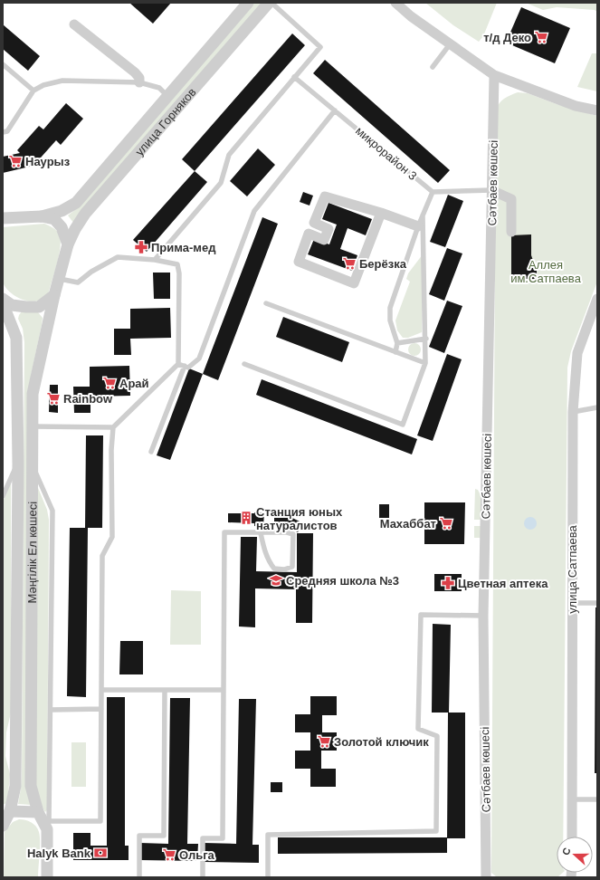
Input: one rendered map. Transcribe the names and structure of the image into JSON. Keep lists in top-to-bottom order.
{
  "streets": {
    "street": [
      "улица Горняков",
      "Сәтбаев көшесі",
      "Мәңгілік Ел көшесі",
      "улица Сатпаева"
    ],
    "lane": ["микрорайон 3"]
  },
  "crossings": [
    ["улица Горняков", "Мәңгілік Ел көшесі"]
  ],
  "parks": ["Аллея им.Сатпаева"],
  "places": {
    "supermarket": [
      "т/д Деко",
      "Наурыз",
      "Берёзка",
      "Арай",
      "Rainbow",
      "Махаббат",
      "Золотой ключик",
      "Ольга"
    ],
    "pharmacy": ["Прима-мед", "Цветная аптека"],
    "building": ["Станция юных натуралистов"],
    "school or university": ["Средняя школа №3"],
    "bank": ["Halyk Bank"]
  },
  "north": "left"
}
